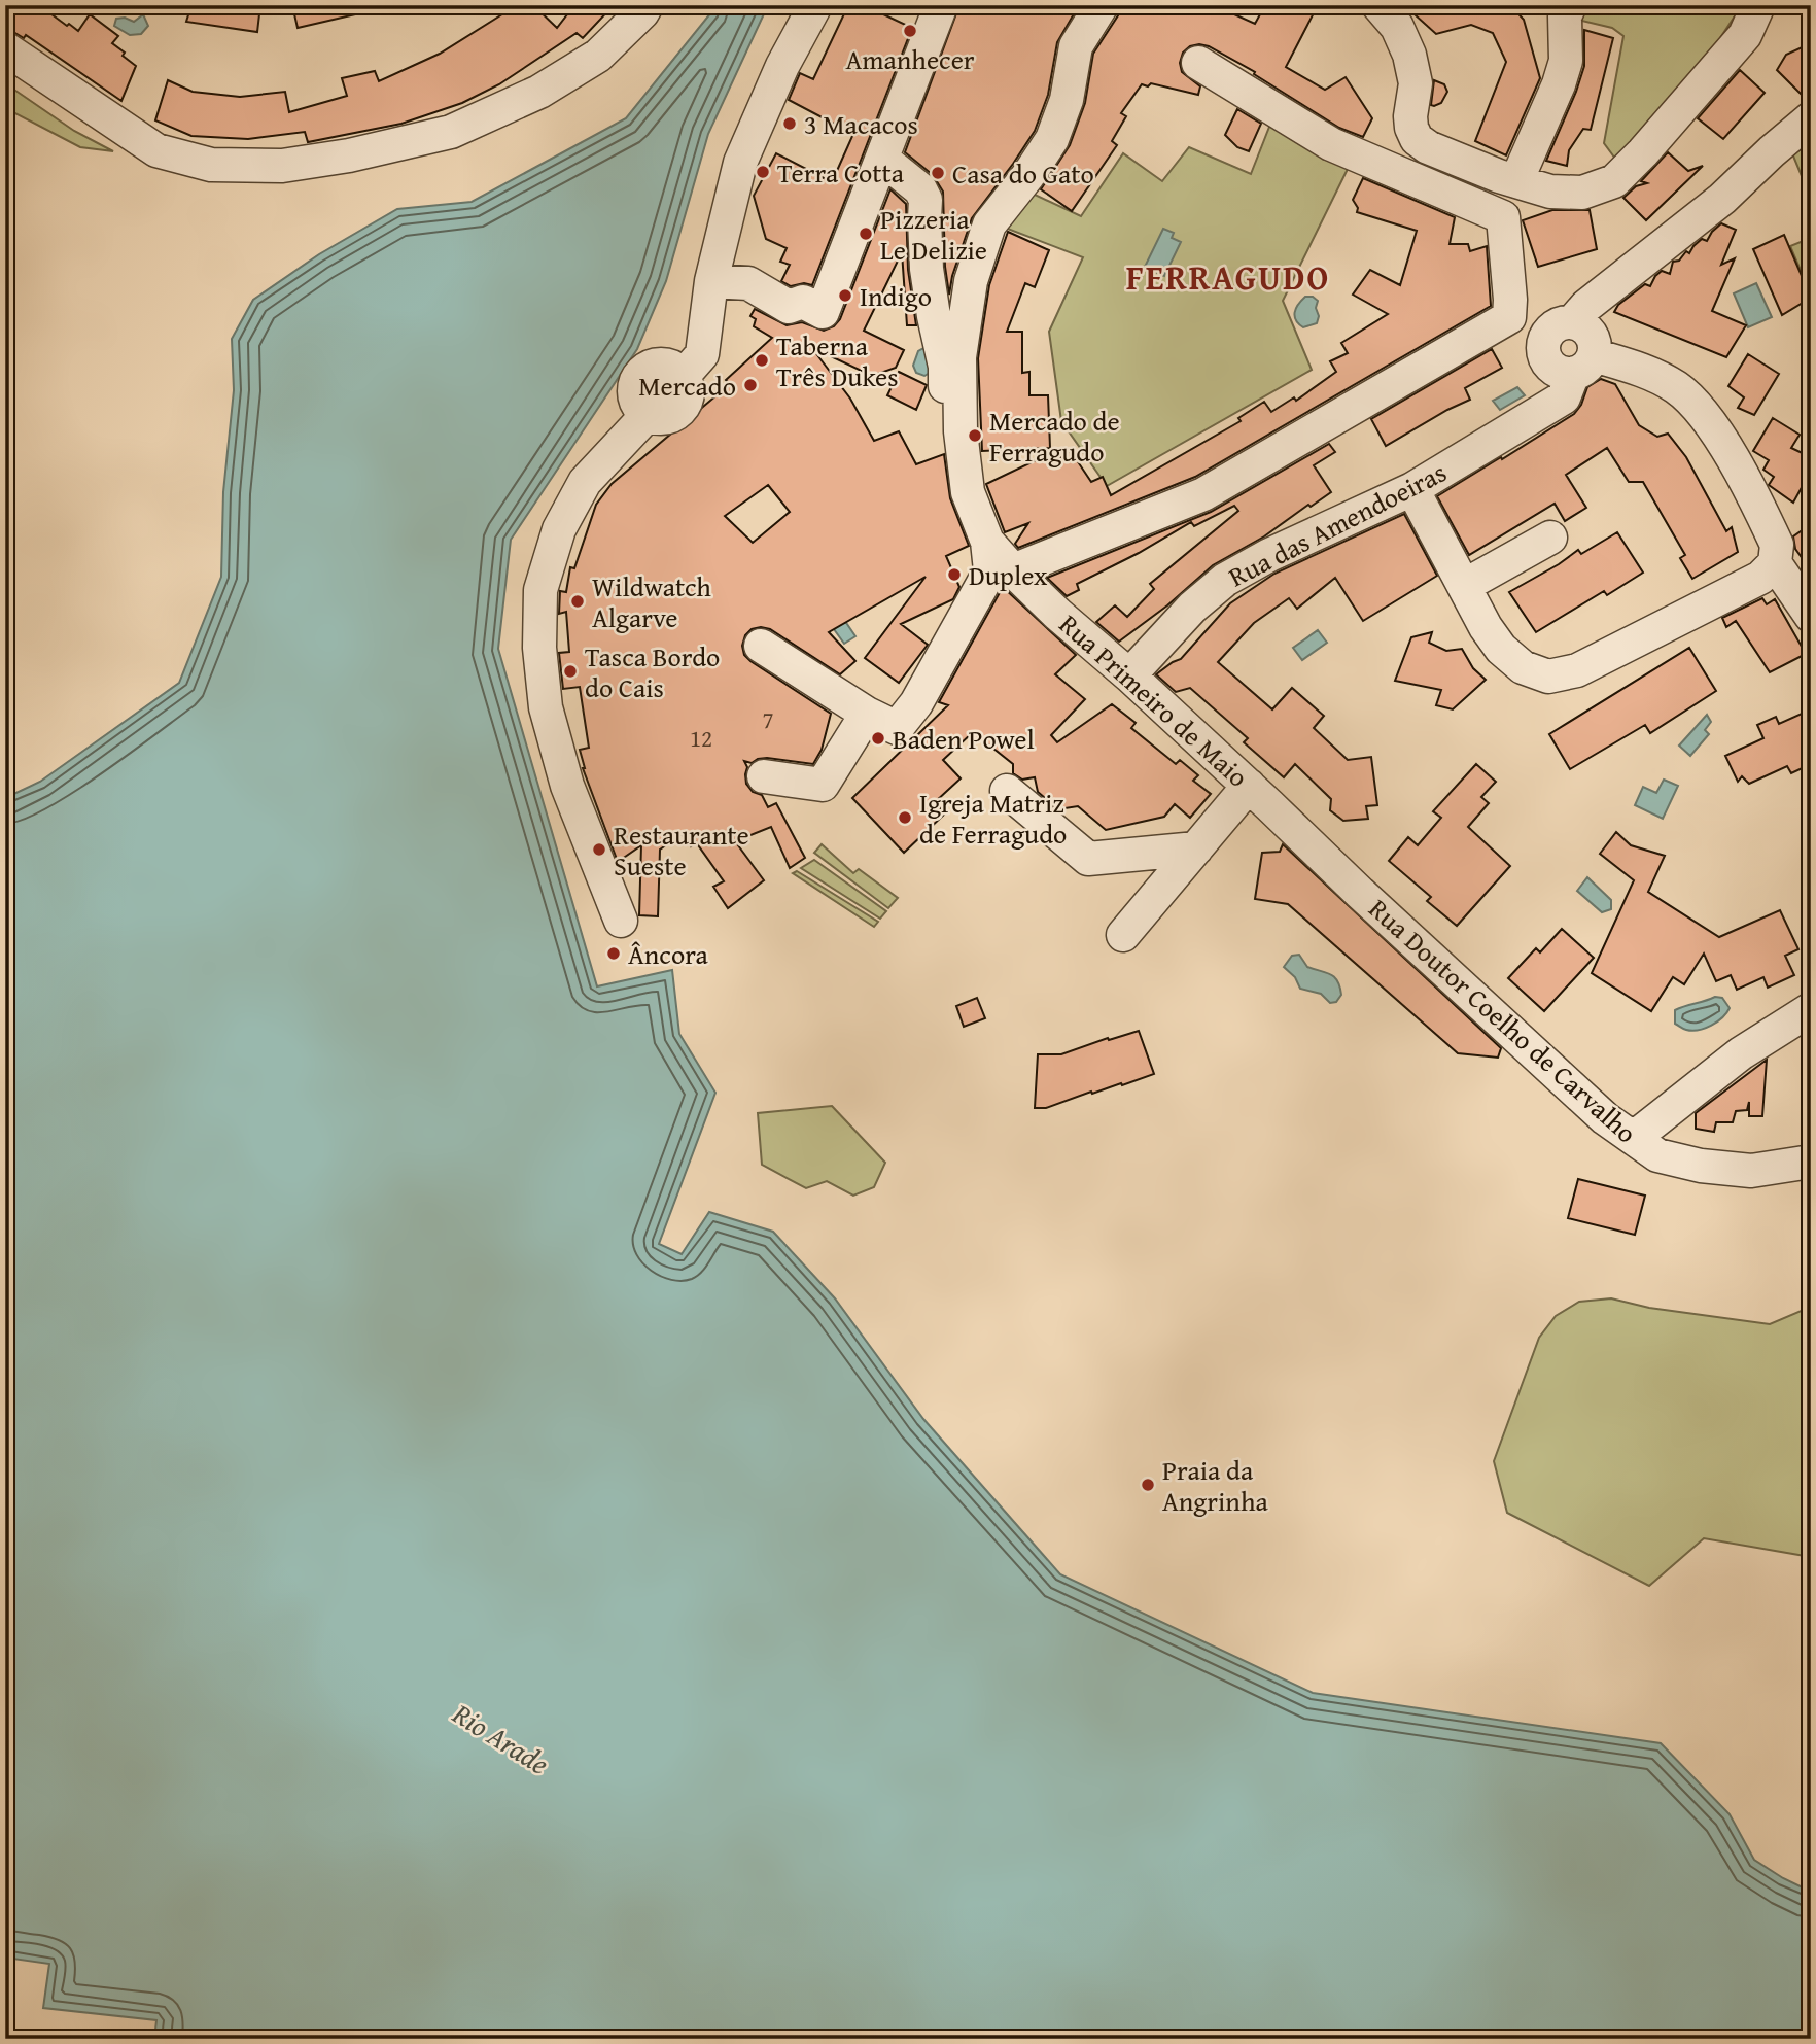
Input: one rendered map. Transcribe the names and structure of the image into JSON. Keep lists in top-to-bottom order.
{
  "streets": {
    "street": ["Rua das Amendoeiras", "Rua Primeiro de Maio", "Rua Doutor Coelho de Carvalho"]
  },
  "crossings": [
    ["Rua das Amendoeiras", "Rua Primeiro de Maio"],
    ["Rua Primeiro de Maio", "Rua Doutor Coelho de Carvalho"]
  ],
  "districts": ["FERRAGUDO"],
  "water": ["Rio Arade"],
  "places": [
    "Amanhecer",
    "3 Macacos",
    "Terra Cotta",
    "Casa do Gato",
    "Pizzeria Le Delizie",
    "Indigo",
    "Taberna Três Dukes",
    "Mercado",
    "Mercado de Ferragudo",
    "Duplex",
    "Wildwatch Algarve",
    "Tasca Bordo do Cais",
    "Baden Powel",
    "Igreja Matriz de Ferragudo",
    "Restaurante Sueste",
    "Âncora",
    "Praia da Angrinha"
  ],
  "house_numbers": ["7", "12"]
}
